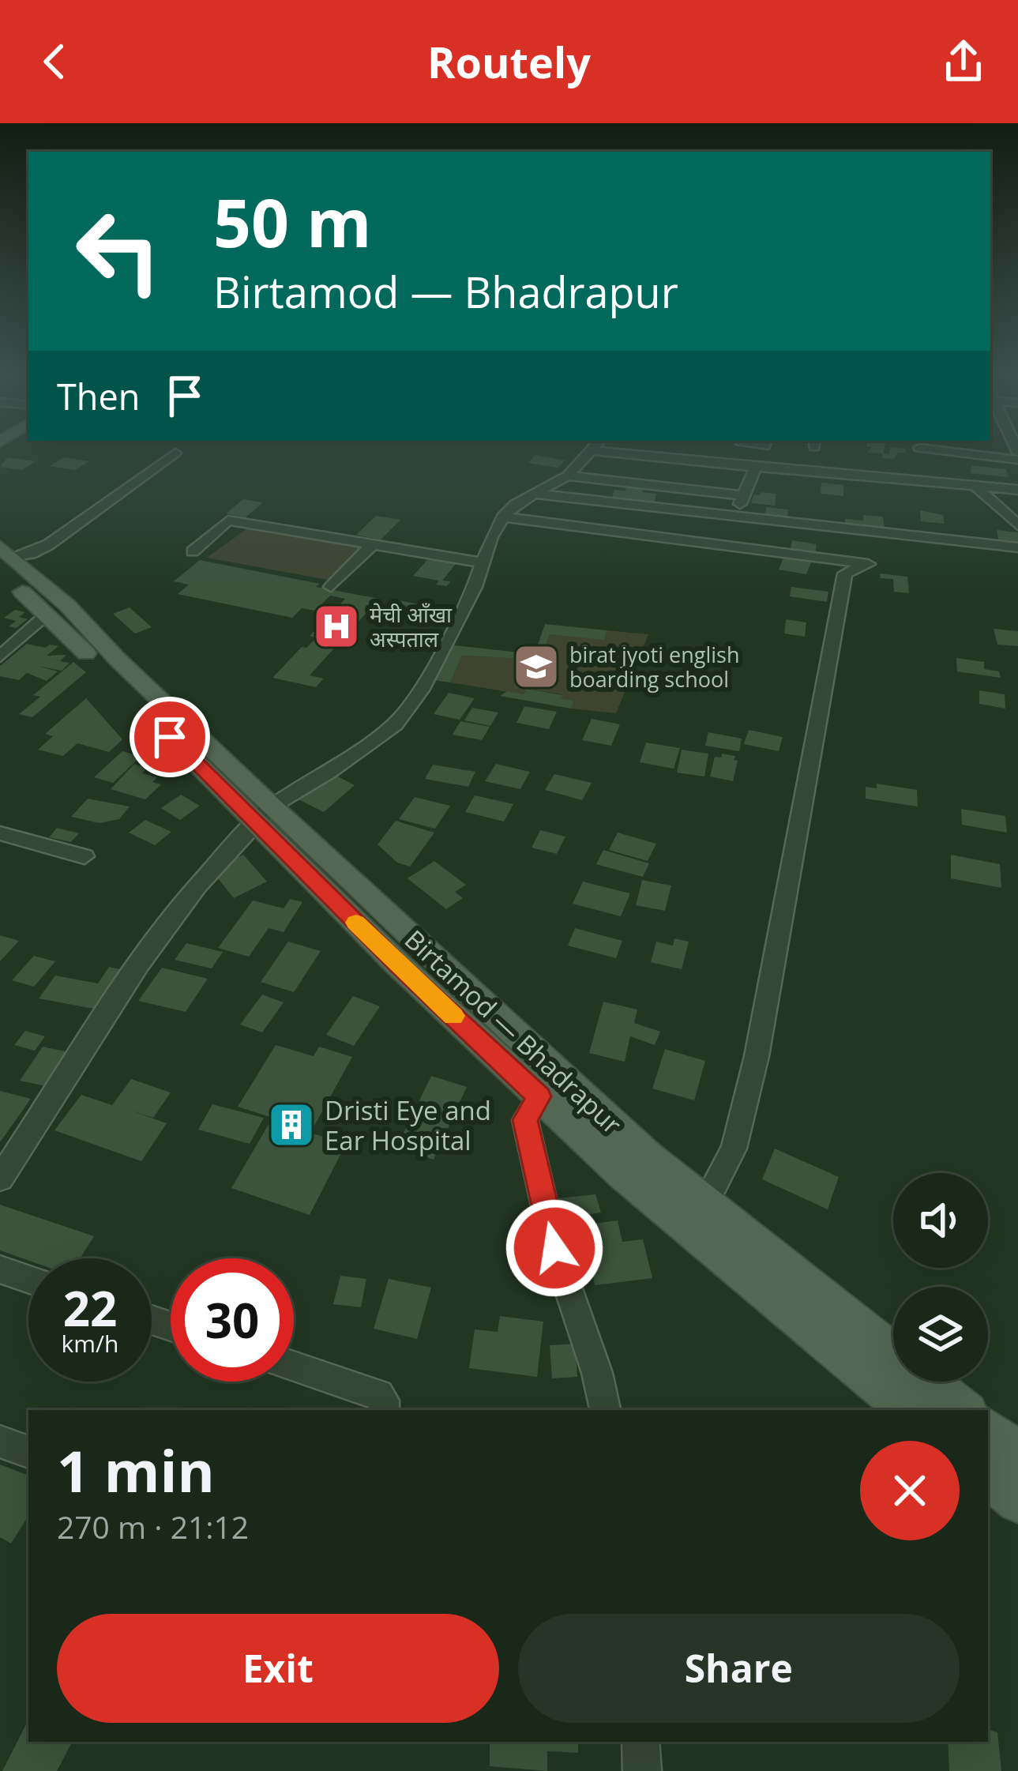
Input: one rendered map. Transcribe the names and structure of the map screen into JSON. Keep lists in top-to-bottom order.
{
  "streets": {
    "main road": ["Birtamod — Bhadrapur"]
  },
  "places": {
    "hospital": ["मेची आँखा अस्पताल"],
    "school or university": ["birat jyoti english boarding school"],
    "building": ["Dristi Eye and Ear Hospital"]
  },
  "page": {
    "header": "Routely",
    "turn": ["50 m", "Birtamod — Bhadrapur"],
    "then": "Then",
    "speed": "22 km/h",
    "limit": "30",
    "heading": ["1 min", "270 m · 21:12"],
    "buttons": ["Exit", "Share"]
  }
}
